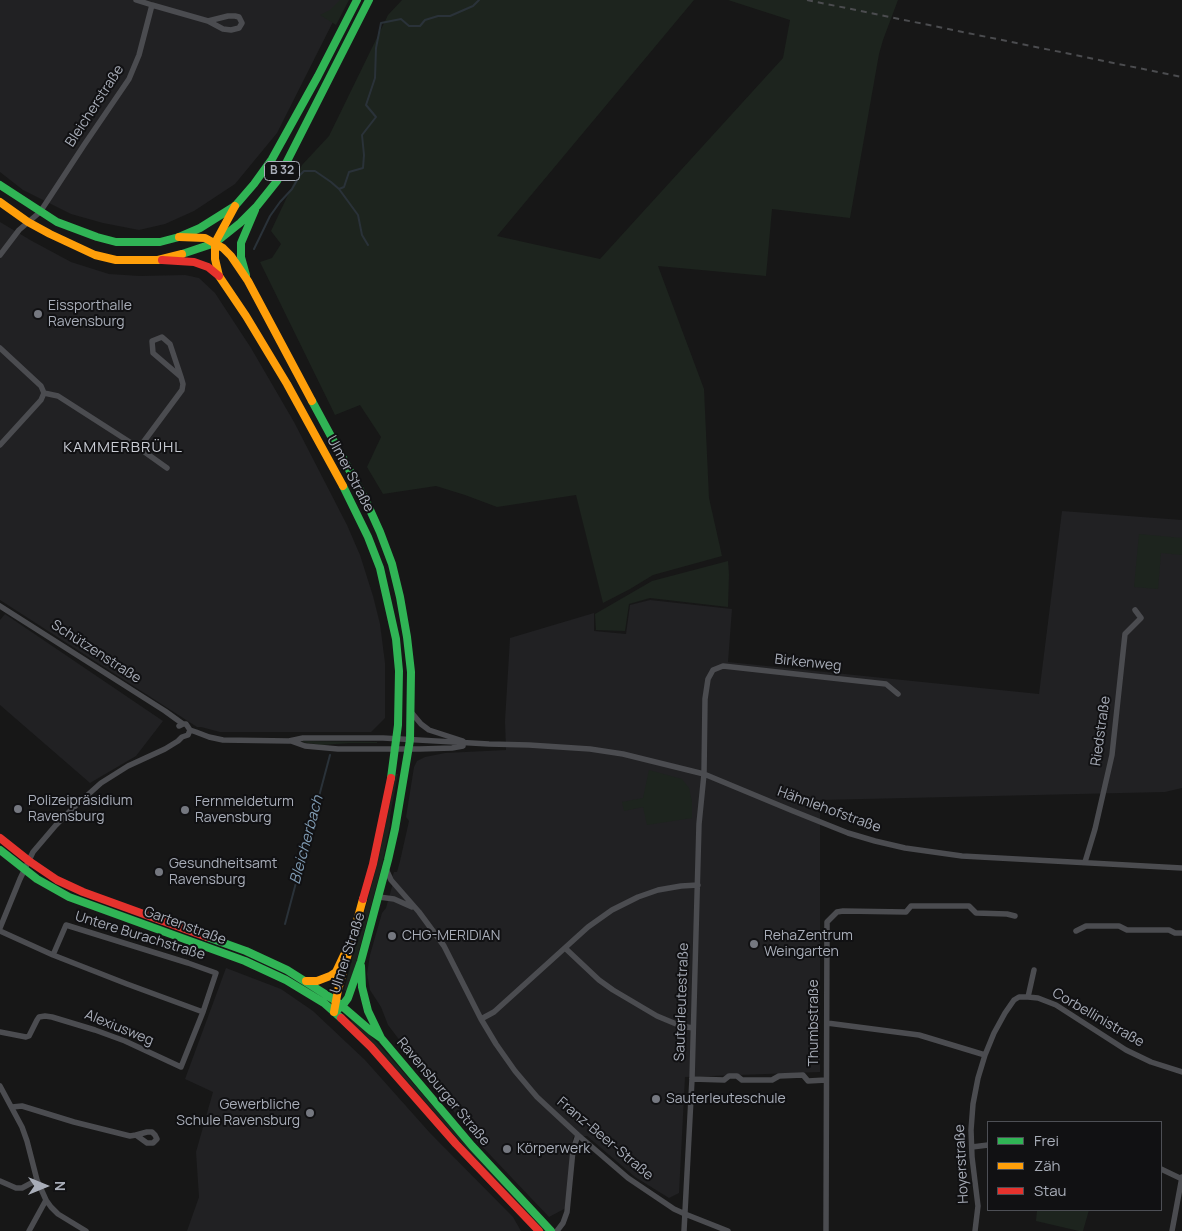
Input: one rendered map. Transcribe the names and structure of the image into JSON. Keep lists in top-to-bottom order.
{
  "streets": {
    "main road": [
      "B 32",
      "Ulmer Straße",
      "Gartenstraße",
      "Ravensburger Straße"
    ],
    "street": [
      "Bleicherstraße",
      "Schützenstraße",
      "Birkenweg",
      "Riedstraße",
      "Hähnlehofstraße",
      "Untere Burachstraße",
      "Sauterleutestraße",
      "Corbellinistraße",
      "Thumbstraße",
      "Alexiusweg",
      "Franz-Beer-Straße",
      "Hoyerstraße"
    ]
  },
  "crossings": [
    ["Bleicherstraße", "B 32"],
    ["B 32", "Ulmer Straße"],
    ["Ulmer Straße", "Gartenstraße"],
    ["Ulmer Straße", "Ravensburger Straße"],
    ["Ulmer Straße", "Franz-Beer-Straße"],
    ["Birkenweg", "Sauterleutestraße"],
    ["Riedstraße", "Hähnlehofstraße"],
    ["Hähnlehofstraße", "Sauterleutestraße"],
    ["Gartenstraße", "Ravensburger Straße"],
    ["Untere Burachstraße", "Alexiusweg"],
    ["Sauterleutestraße", "Franz-Beer-Straße"],
    ["Corbellinistraße", "Hoyerstraße"]
  ],
  "districts": ["KAMMERBRÜHL"],
  "water": ["Bleicherbach"],
  "places": [
    "Eissporthalle Ravensburg",
    "Polizeipräsidium Ravensburg",
    "Fernmeldeturm Ravensburg",
    "Gesundheitsamt Ravensburg",
    "CHG-MERIDIAN",
    "RehaZentrum Weingarten",
    "Sauterleuteschule",
    "Gewerbliche Schule Ravensburg",
    "Körperwerk"
  ],
  "legend": ["Frei", "Zäh", "Stau"],
  "north": "right"
}
